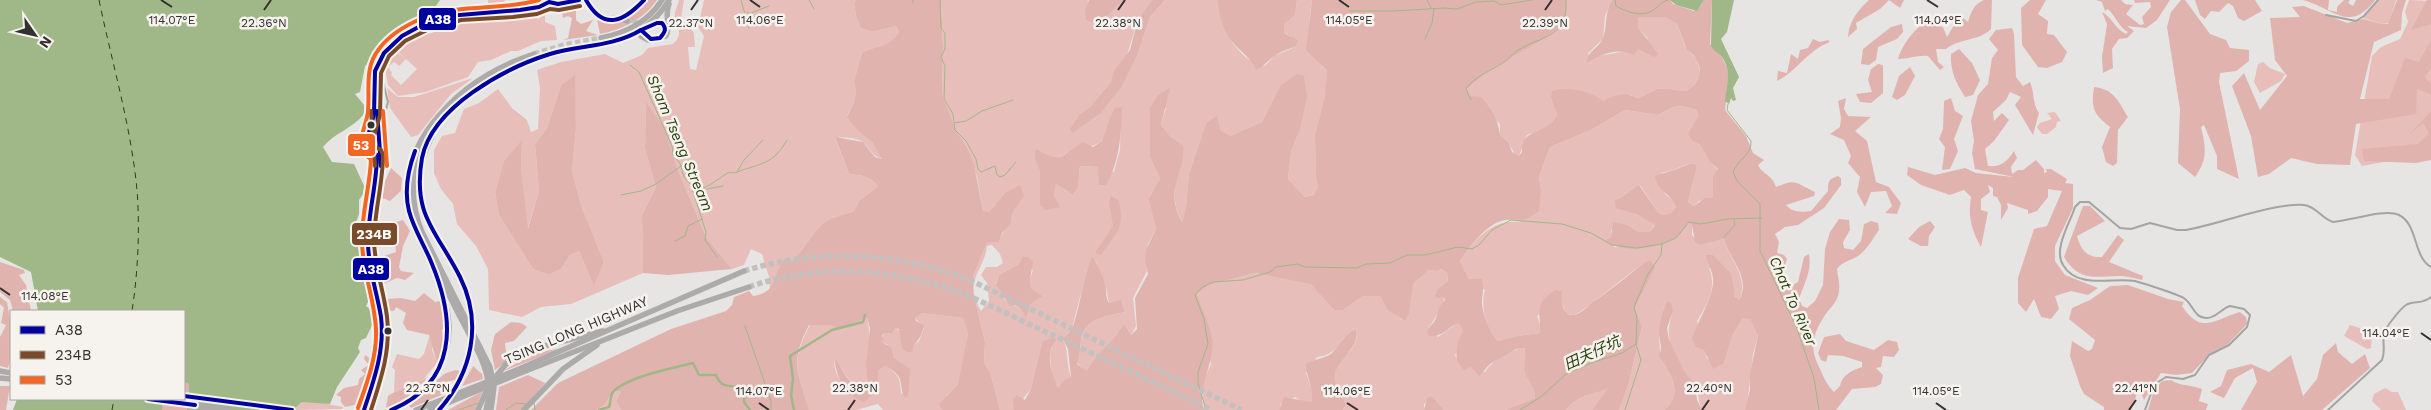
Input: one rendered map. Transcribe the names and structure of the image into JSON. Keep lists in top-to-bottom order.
{
  "streets": {
    "highway": ["TSING LONG HIGHWAY"]
  },
  "water": ["Sham Tseng Stream", "Chat To River", "田夫仔坑"],
  "lines": ["transit line A38", "transit line 53", "transit line 234B"],
  "legend": ["A38", "234B", "53"],
  "north": "bottom right",
  "coordinates": [
    "114.07°E",
    "114.06°E",
    "114.05°E",
    "114.04°E",
    "22.38°N",
    "22.36°N",
    "22.37°N",
    "22.39°N",
    "114.08°E",
    "22.40°N",
    "22.41°N"
  ]
}
